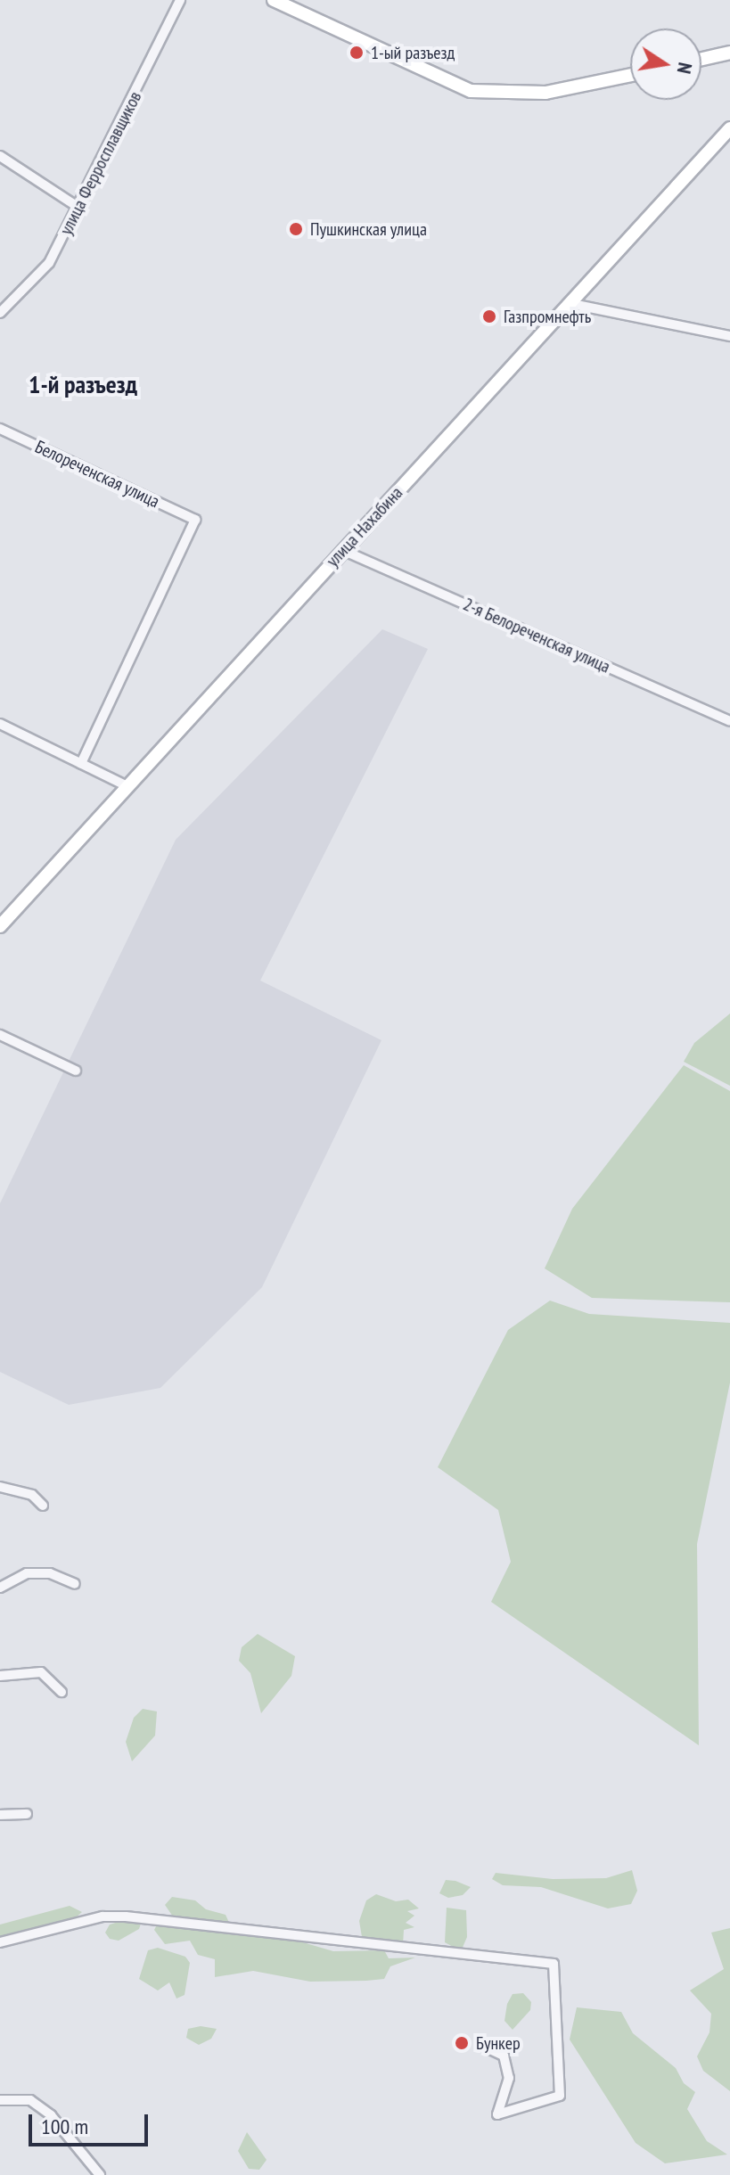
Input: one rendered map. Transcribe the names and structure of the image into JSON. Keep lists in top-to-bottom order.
{
  "streets": {
    "main road": ["улица Нахабина"],
    "street": ["улица Ферросплавщиков", "Белореченская улица", "2-я Белореченская улица"]
  },
  "crossings": [
    ["улица Нахабина", "2-я Белореченская улица"]
  ],
  "districts": ["1-й разъезд"],
  "places": [
    "1-ый разъезд",
    "Пушкинская улица",
    "Газпромнефть",
    "Бункер"
  ],
  "scale_bar": "100 m",
  "north": "right"
}
